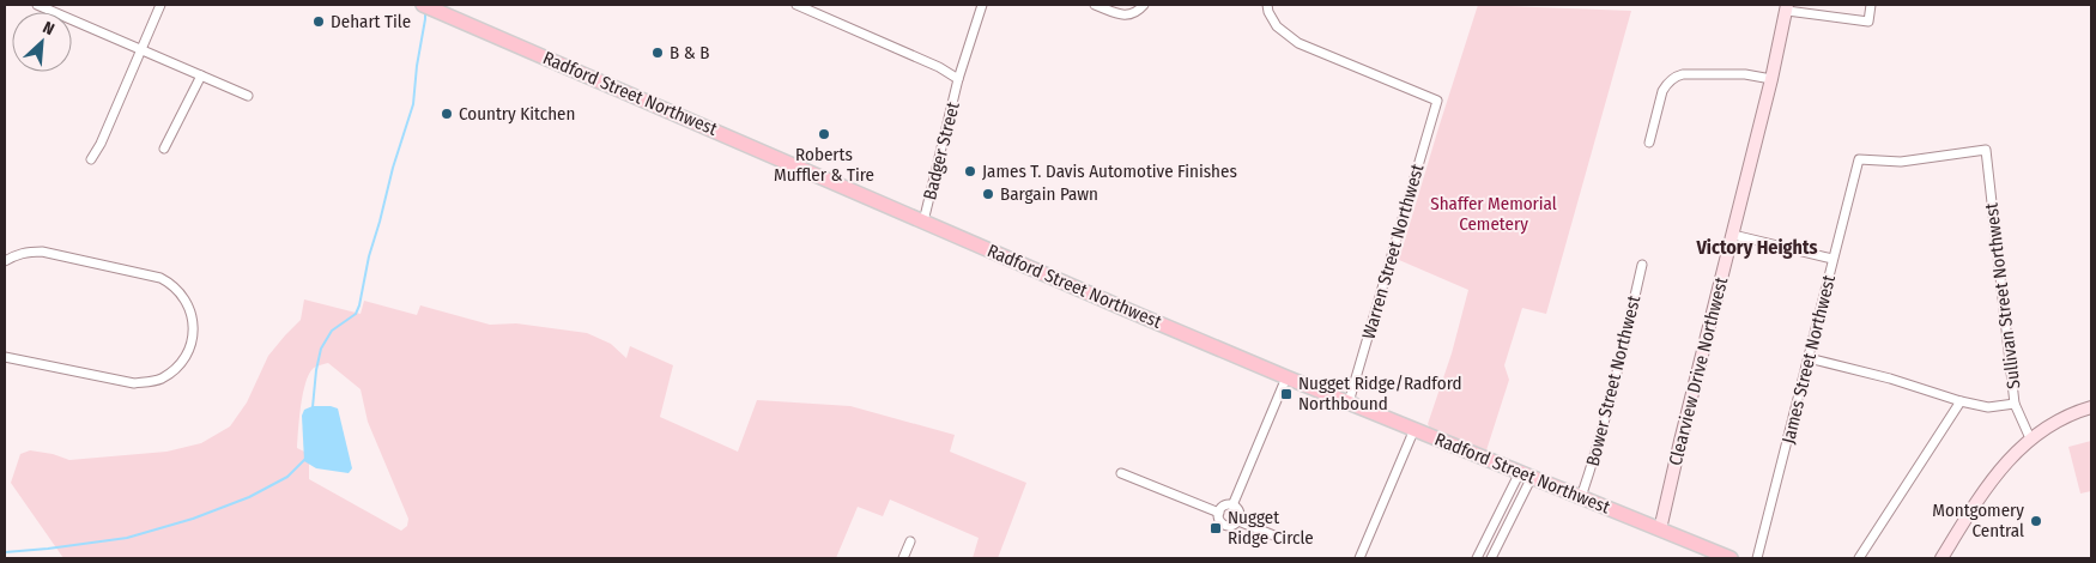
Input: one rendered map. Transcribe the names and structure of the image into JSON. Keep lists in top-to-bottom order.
{
  "streets": {
    "main road": ["Radford Street Northwest"],
    "street": [
      "Badger Street",
      "Warren Street Northwest",
      "Sullivan Street Northwest",
      "James Street Northwest",
      "Clearview Drive Northwest",
      "Bower Street Northwest"
    ]
  },
  "crossings": [
    ["Radford Street Northwest", "Badger Street"],
    ["Radford Street Northwest", "Warren Street Northwest"],
    ["Radford Street Northwest", "Clearview Drive Northwest"],
    ["Radford Street Northwest", "Bower Street Northwest"],
    ["Sullivan Street Northwest", "James Street Northwest"]
  ],
  "districts": ["Victory Heights"],
  "parks": ["Shaffer Memorial Cemetery"],
  "places": {
    "other": [
      "Dehart Tile",
      "B & B",
      "Country Kitchen",
      "Roberts Muffler & Tire",
      "James T. Davis Automotive Finishes",
      "Bargain Pawn",
      "Montgomery Central"
    ],
    "transit": ["Nugget Ridge/Radford Northbound", "Nugget Ridge Circle"]
  },
  "north": "top right"
}
